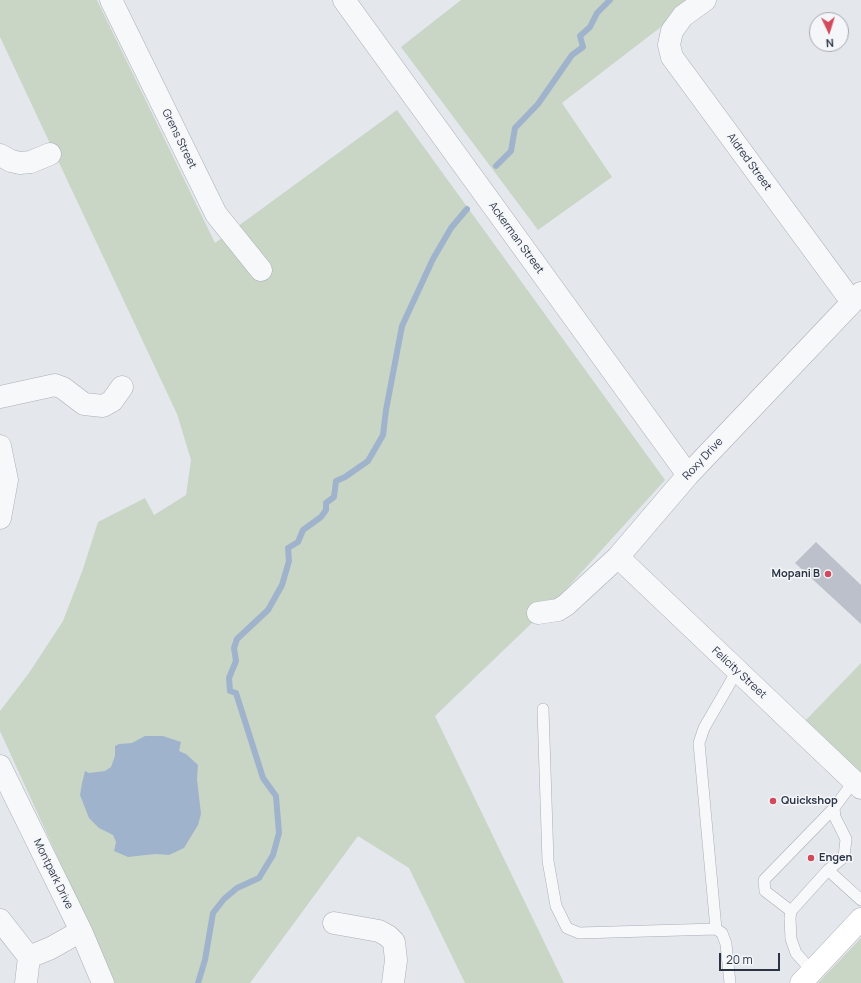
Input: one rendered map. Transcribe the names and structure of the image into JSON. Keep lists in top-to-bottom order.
{
  "streets": {
    "street": [
      "Grens Street",
      "Aldred Street",
      "Ackerman Street",
      "Roxy Drive",
      "Felicity Street",
      "Montpark Drive"
    ]
  },
  "crossings": [
    ["Aldred Street", "Roxy Drive"],
    ["Ackerman Street", "Roxy Drive"],
    ["Roxy Drive", "Felicity Street"]
  ],
  "places": ["Mopani B", "Quickshop", "Engen"],
  "scale_bar": "20 m",
  "north": "bottom"
}
